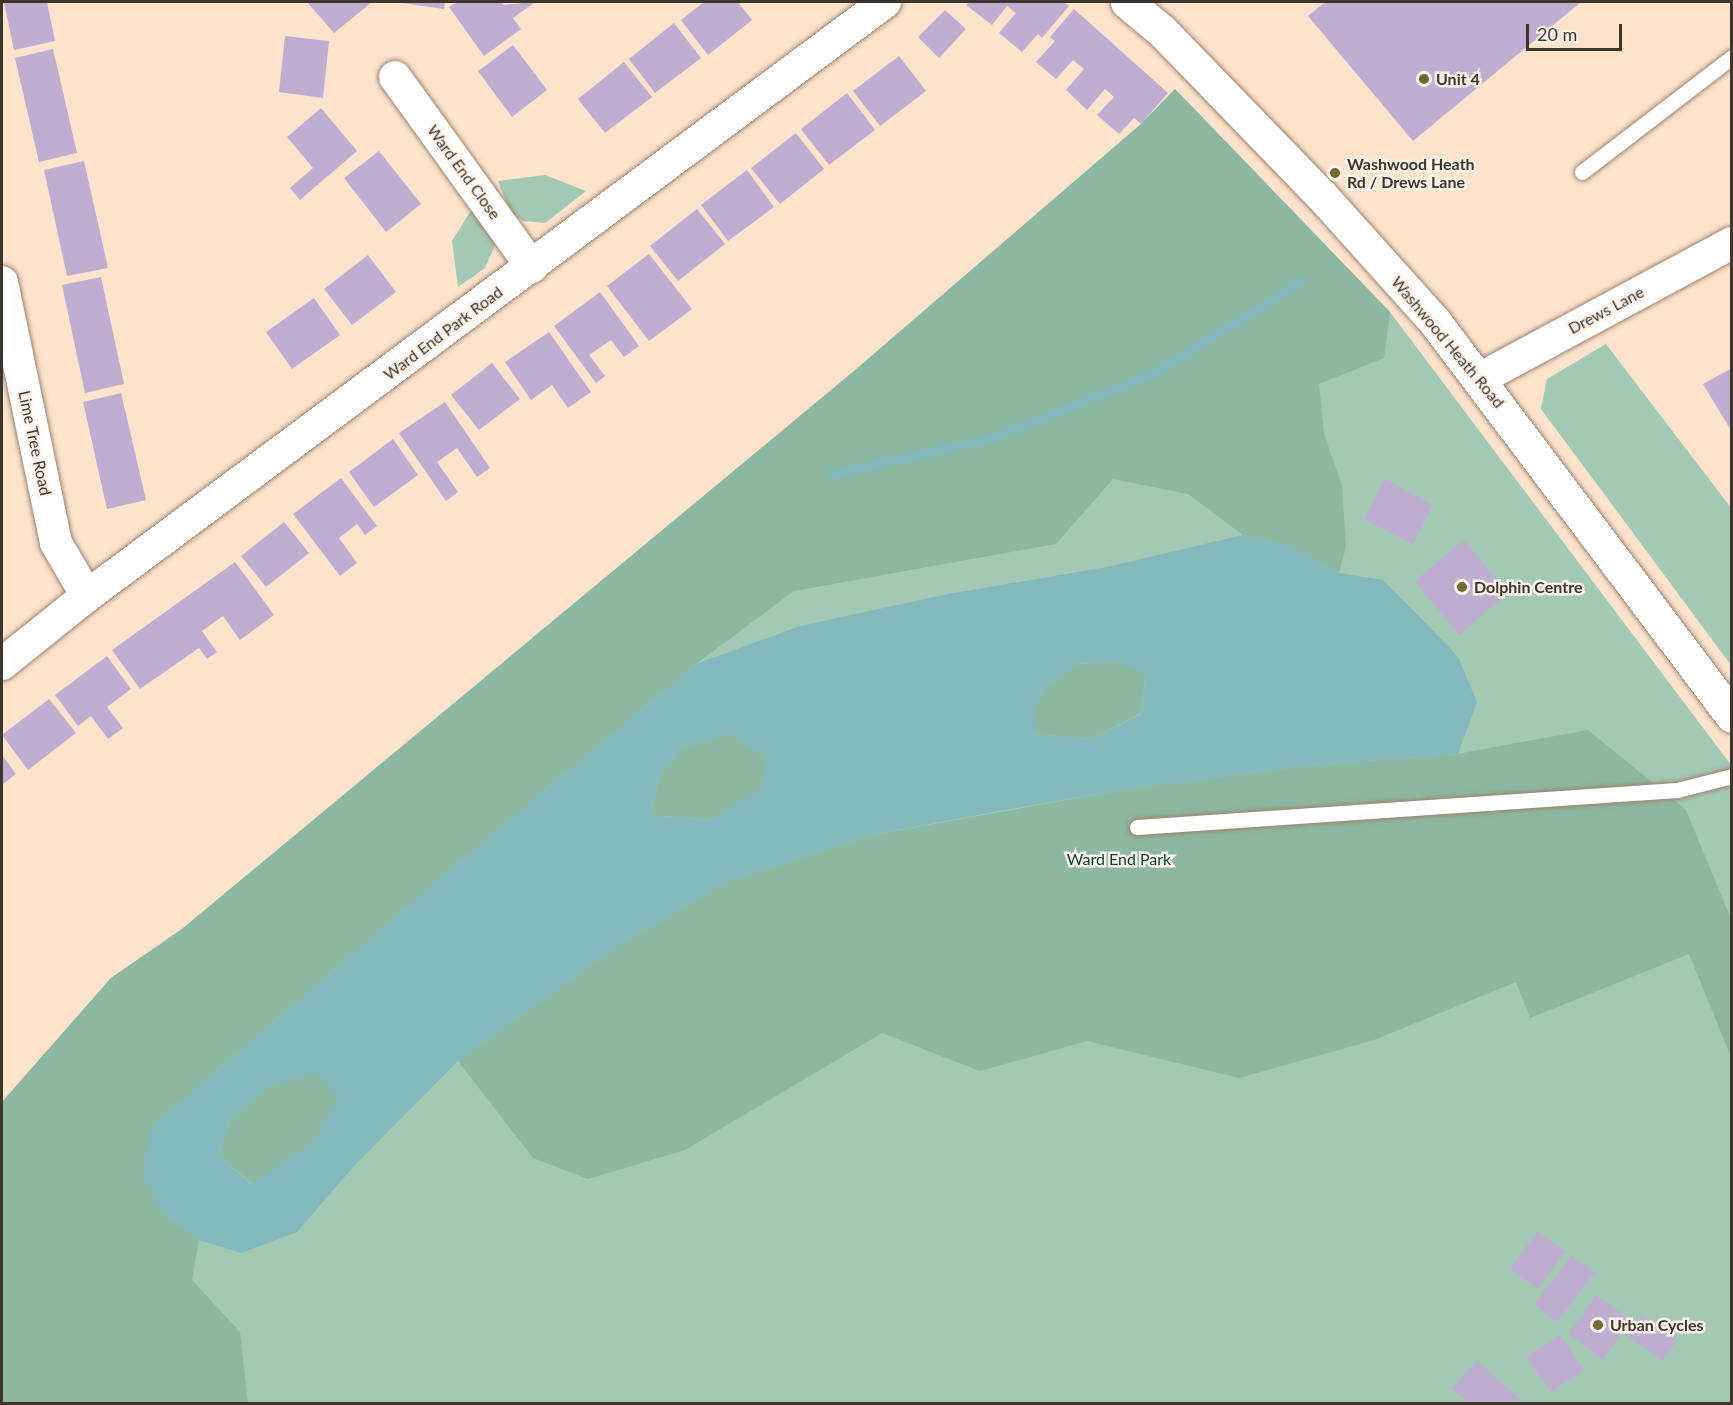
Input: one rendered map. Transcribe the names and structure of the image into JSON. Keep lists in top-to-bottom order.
{
  "streets": {
    "main road": ["Washwood Heath Road"],
    "street": [
      "Ward End Close",
      "Drews Lane",
      "Ward End Park Road",
      "Lime Tree Road"
    ]
  },
  "crossings": [
    ["Ward End Close", "Ward End Park Road"],
    ["Drews Lane", "Washwood Heath Road"],
    ["Ward End Park Road", "Lime Tree Road"]
  ],
  "parks": ["Ward End Park"],
  "places": [
    "Unit 4",
    "Washwood Heath Rd / Drews Lane",
    "Dolphin Centre",
    "Urban Cycles"
  ],
  "scale_bar": "20 m"
}
